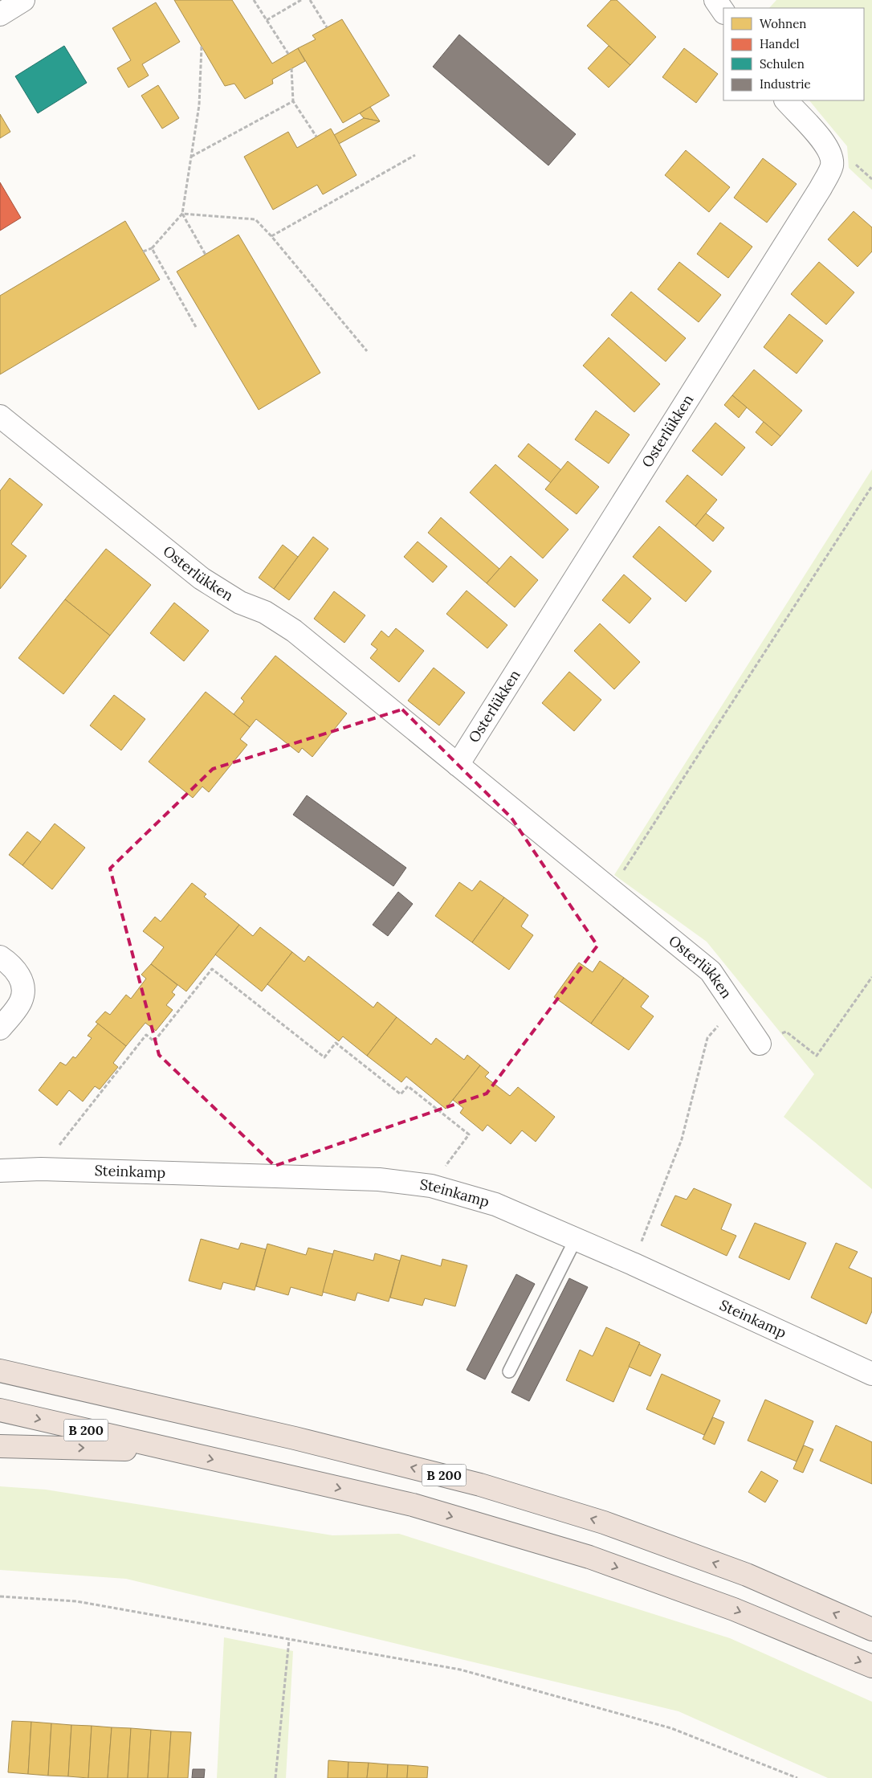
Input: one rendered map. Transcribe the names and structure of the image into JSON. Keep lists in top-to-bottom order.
{
  "streets": {
    "highway": ["B 200"],
    "street": ["Osterlükken", "Steinkamp"]
  },
  "crossings": [
    ["Osterlükken", "Steinkamp"]
  ],
  "legend": [
    "Wohnen",
    "Handel",
    "Schulen",
    "Industrie"
  ]
}
